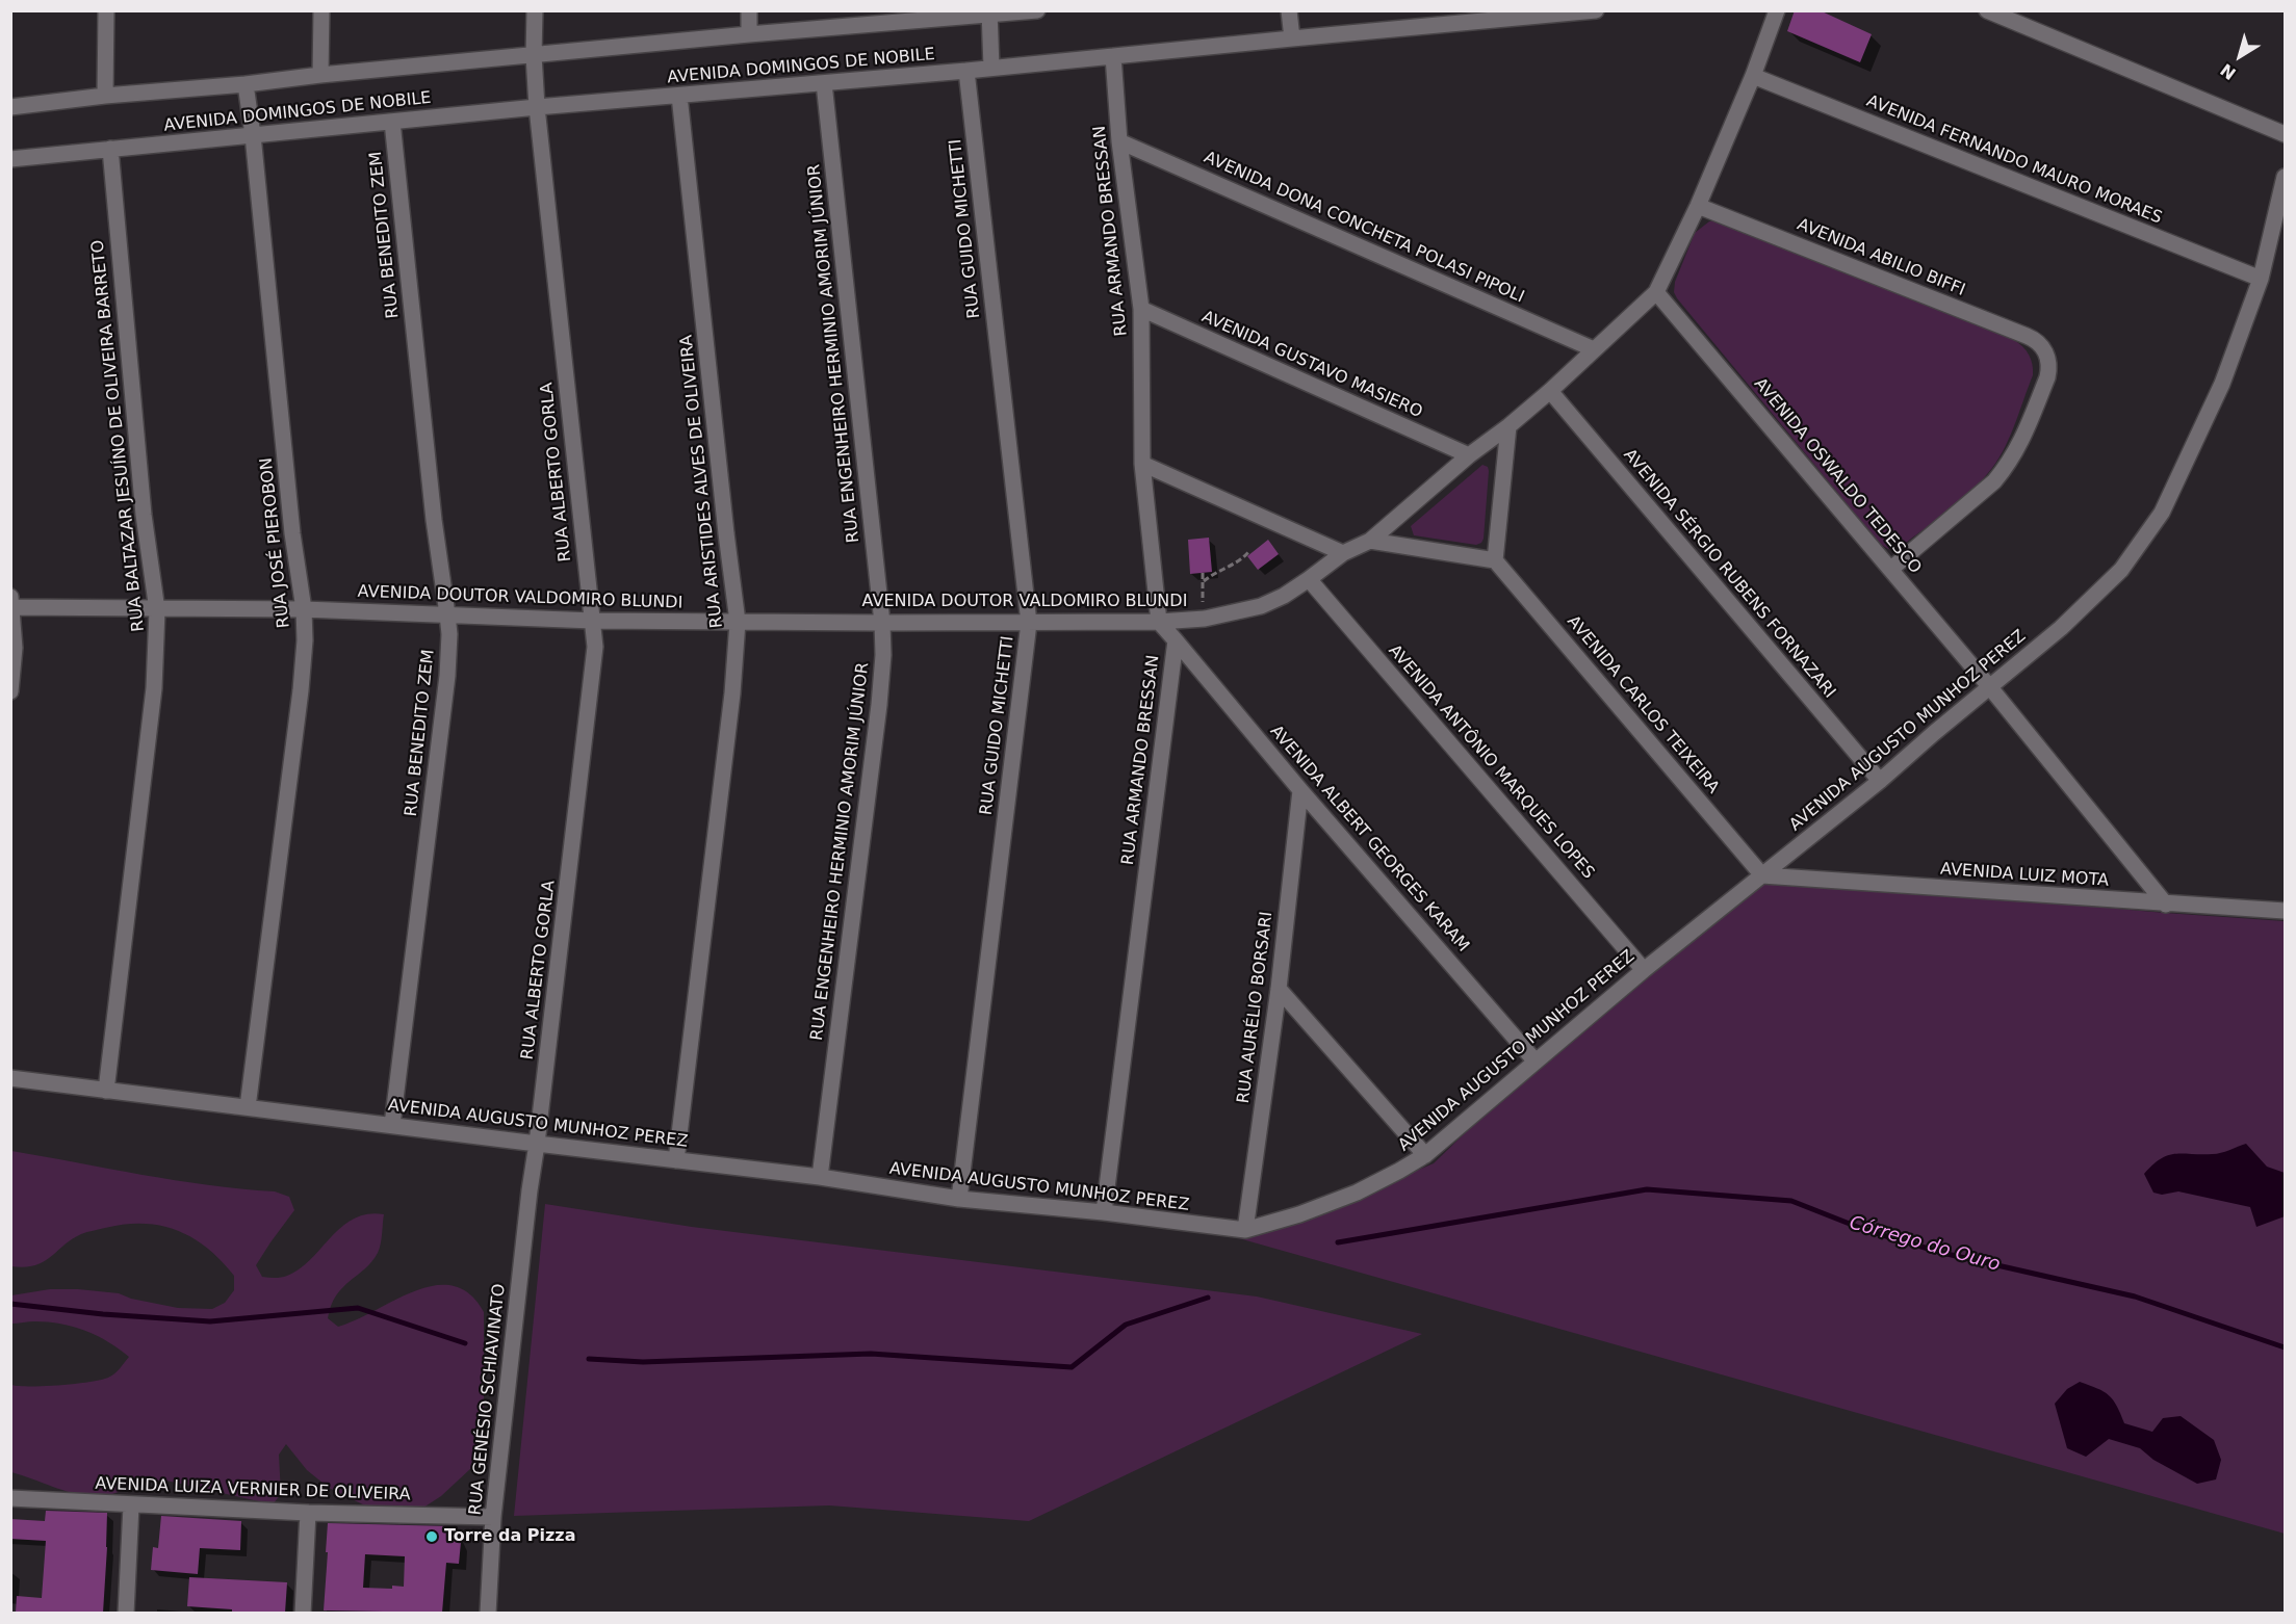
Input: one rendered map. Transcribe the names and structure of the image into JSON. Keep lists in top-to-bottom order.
{
  "streets": {
    "street": [
      "AVENIDA DOMINGOS DE NOBILE",
      "AVENIDA FERNANDO MAURO MORAES",
      "AVENIDA DONA CONCHETA POLASI PIPOLI",
      "RUA GUIDO MICHETTI",
      "RUA ARMANDO BRESSAN",
      "RUA BENEDITO ZEM",
      "AVENIDA ABILIO BIFFI",
      "RUA ENGENHEIRO HERMINIO AMORIM JÚNIOR",
      "AVENIDA GUSTAVO MASIERO",
      "RUA BALTAZAR JESUÍNO DE OLIVEIRA BARRETO",
      "RUA ALBERTO GORLA",
      "AVENIDA OSWALDO TEDESCO",
      "RUA ARISTIDES ALVES DE OLIVEIRA",
      "RUA JOSÉ PIEROBON",
      "AVENIDA SÉRGIO RUBENS FORNAZARI",
      "AVENIDA DOUTOR VALDOMIRO BLUNDI",
      "AVENIDA CARLOS TEIXEIRA",
      "AVENIDA AUGUSTO MUNHOZ PEREZ",
      "AVENIDA ANTÔNIO MARQUES LOPES",
      "AVENIDA ALBERT GEORGES KARAM",
      "AVENIDA LUIZ MOTA",
      "RUA AURÉLIO BORSARI",
      "RUA GENÉSIO SCHIAVINATO",
      "AVENIDA LUIZA VERNIER DE OLIVEIRA"
    ]
  },
  "crossings": [
    ["AVENIDA DOMINGOS DE NOBILE", "RUA GUIDO MICHETTI"],
    ["AVENIDA DOMINGOS DE NOBILE", "RUA ARMANDO BRESSAN"],
    ["AVENIDA DOMINGOS DE NOBILE", "RUA BENEDITO ZEM"],
    ["AVENIDA DOMINGOS DE NOBILE", "RUA ENGENHEIRO HERMINIO AMORIM JÚNIOR"],
    ["AVENIDA DOMINGOS DE NOBILE", "RUA BALTAZAR JESUÍNO DE OLIVEIRA BARRETO"],
    ["AVENIDA DOMINGOS DE NOBILE", "RUA ALBERTO GORLA"],
    ["AVENIDA DOMINGOS DE NOBILE", "RUA ARISTIDES ALVES DE OLIVEIRA"],
    ["AVENIDA DOMINGOS DE NOBILE", "RUA JOSÉ PIEROBON"],
    ["AVENIDA FERNANDO MAURO MORAES", "AVENIDA DOUTOR VALDOMIRO BLUNDI"],
    ["AVENIDA FERNANDO MAURO MORAES", "AVENIDA AUGUSTO MUNHOZ PEREZ"],
    ["AVENIDA DONA CONCHETA POLASI PIPOLI", "RUA ARMANDO BRESSAN"],
    ["AVENIDA DONA CONCHETA POLASI PIPOLI", "AVENIDA DOUTOR VALDOMIRO BLUNDI"],
    ["RUA GUIDO MICHETTI", "AVENIDA DOUTOR VALDOMIRO BLUNDI"],
    ["RUA GUIDO MICHETTI", "AVENIDA AUGUSTO MUNHOZ PEREZ"],
    ["RUA ARMANDO BRESSAN", "AVENIDA GUSTAVO MASIERO"],
    ["RUA ARMANDO BRESSAN", "AVENIDA DOUTOR VALDOMIRO BLUNDI"],
    ["RUA ARMANDO BRESSAN", "AVENIDA AUGUSTO MUNHOZ PEREZ"],
    ["RUA ARMANDO BRESSAN", "AVENIDA ALBERT GEORGES KARAM"],
    ["RUA BENEDITO ZEM", "AVENIDA DOUTOR VALDOMIRO BLUNDI"],
    ["RUA BENEDITO ZEM", "AVENIDA AUGUSTO MUNHOZ PEREZ"],
    ["AVENIDA ABILIO BIFFI", "AVENIDA OSWALDO TEDESCO"],
    ["AVENIDA ABILIO BIFFI", "AVENIDA DOUTOR VALDOMIRO BLUNDI"],
    ["RUA ENGENHEIRO HERMINIO AMORIM JÚNIOR", "AVENIDA DOUTOR VALDOMIRO BLUNDI"],
    ["RUA ENGENHEIRO HERMINIO AMORIM JÚNIOR", "AVENIDA AUGUSTO MUNHOZ PEREZ"],
    ["AVENIDA GUSTAVO MASIERO", "AVENIDA DOUTOR VALDOMIRO BLUNDI"],
    ["RUA BALTAZAR JESUÍNO DE OLIVEIRA BARRETO", "AVENIDA DOUTOR VALDOMIRO BLUNDI"],
    ["RUA BALTAZAR JESUÍNO DE OLIVEIRA BARRETO", "AVENIDA AUGUSTO MUNHOZ PEREZ"],
    ["RUA ALBERTO GORLA", "AVENIDA DOUTOR VALDOMIRO BLUNDI"],
    ["RUA ALBERTO GORLA", "AVENIDA AUGUSTO MUNHOZ PEREZ"],
    ["RUA ALBERTO GORLA", "RUA GENÉSIO SCHIAVINATO"],
    ["AVENIDA OSWALDO TEDESCO", "AVENIDA DOUTOR VALDOMIRO BLUNDI"],
    ["AVENIDA OSWALDO TEDESCO", "AVENIDA AUGUSTO MUNHOZ PEREZ"],
    ["AVENIDA OSWALDO TEDESCO", "AVENIDA LUIZ MOTA"],
    ["RUA ARISTIDES ALVES DE OLIVEIRA", "AVENIDA DOUTOR VALDOMIRO BLUNDI"],
    ["RUA ARISTIDES ALVES DE OLIVEIRA", "AVENIDA AUGUSTO MUNHOZ PEREZ"],
    ["RUA JOSÉ PIEROBON", "AVENIDA DOUTOR VALDOMIRO BLUNDI"],
    ["RUA JOSÉ PIEROBON", "AVENIDA AUGUSTO MUNHOZ PEREZ"],
    ["AVENIDA SÉRGIO RUBENS FORNAZARI", "AVENIDA DOUTOR VALDOMIRO BLUNDI"],
    ["AVENIDA SÉRGIO RUBENS FORNAZARI", "AVENIDA AUGUSTO MUNHOZ PEREZ"],
    ["AVENIDA DOUTOR VALDOMIRO BLUNDI", "AVENIDA ANTÔNIO MARQUES LOPES"],
    ["AVENIDA CARLOS TEIXEIRA", "AVENIDA AUGUSTO MUNHOZ PEREZ"],
    ["AVENIDA CARLOS TEIXEIRA", "AVENIDA LUIZ MOTA"],
    ["AVENIDA AUGUSTO MUNHOZ PEREZ", "AVENIDA ANTÔNIO MARQUES LOPES"],
    ["AVENIDA AUGUSTO MUNHOZ PEREZ", "AVENIDA ALBERT GEORGES KARAM"],
    ["AVENIDA AUGUSTO MUNHOZ PEREZ", "AVENIDA LUIZ MOTA"],
    ["AVENIDA AUGUSTO MUNHOZ PEREZ", "RUA AURÉLIO BORSARI"],
    ["AVENIDA ALBERT GEORGES KARAM", "RUA AURÉLIO BORSARI"],
    ["RUA GENÉSIO SCHIAVINATO", "AVENIDA LUIZA VERNIER DE OLIVEIRA"]
  ],
  "water": ["Córrego do Ouro"],
  "places": ["Torre da Pizza"],
  "north": "bottom left"
}
